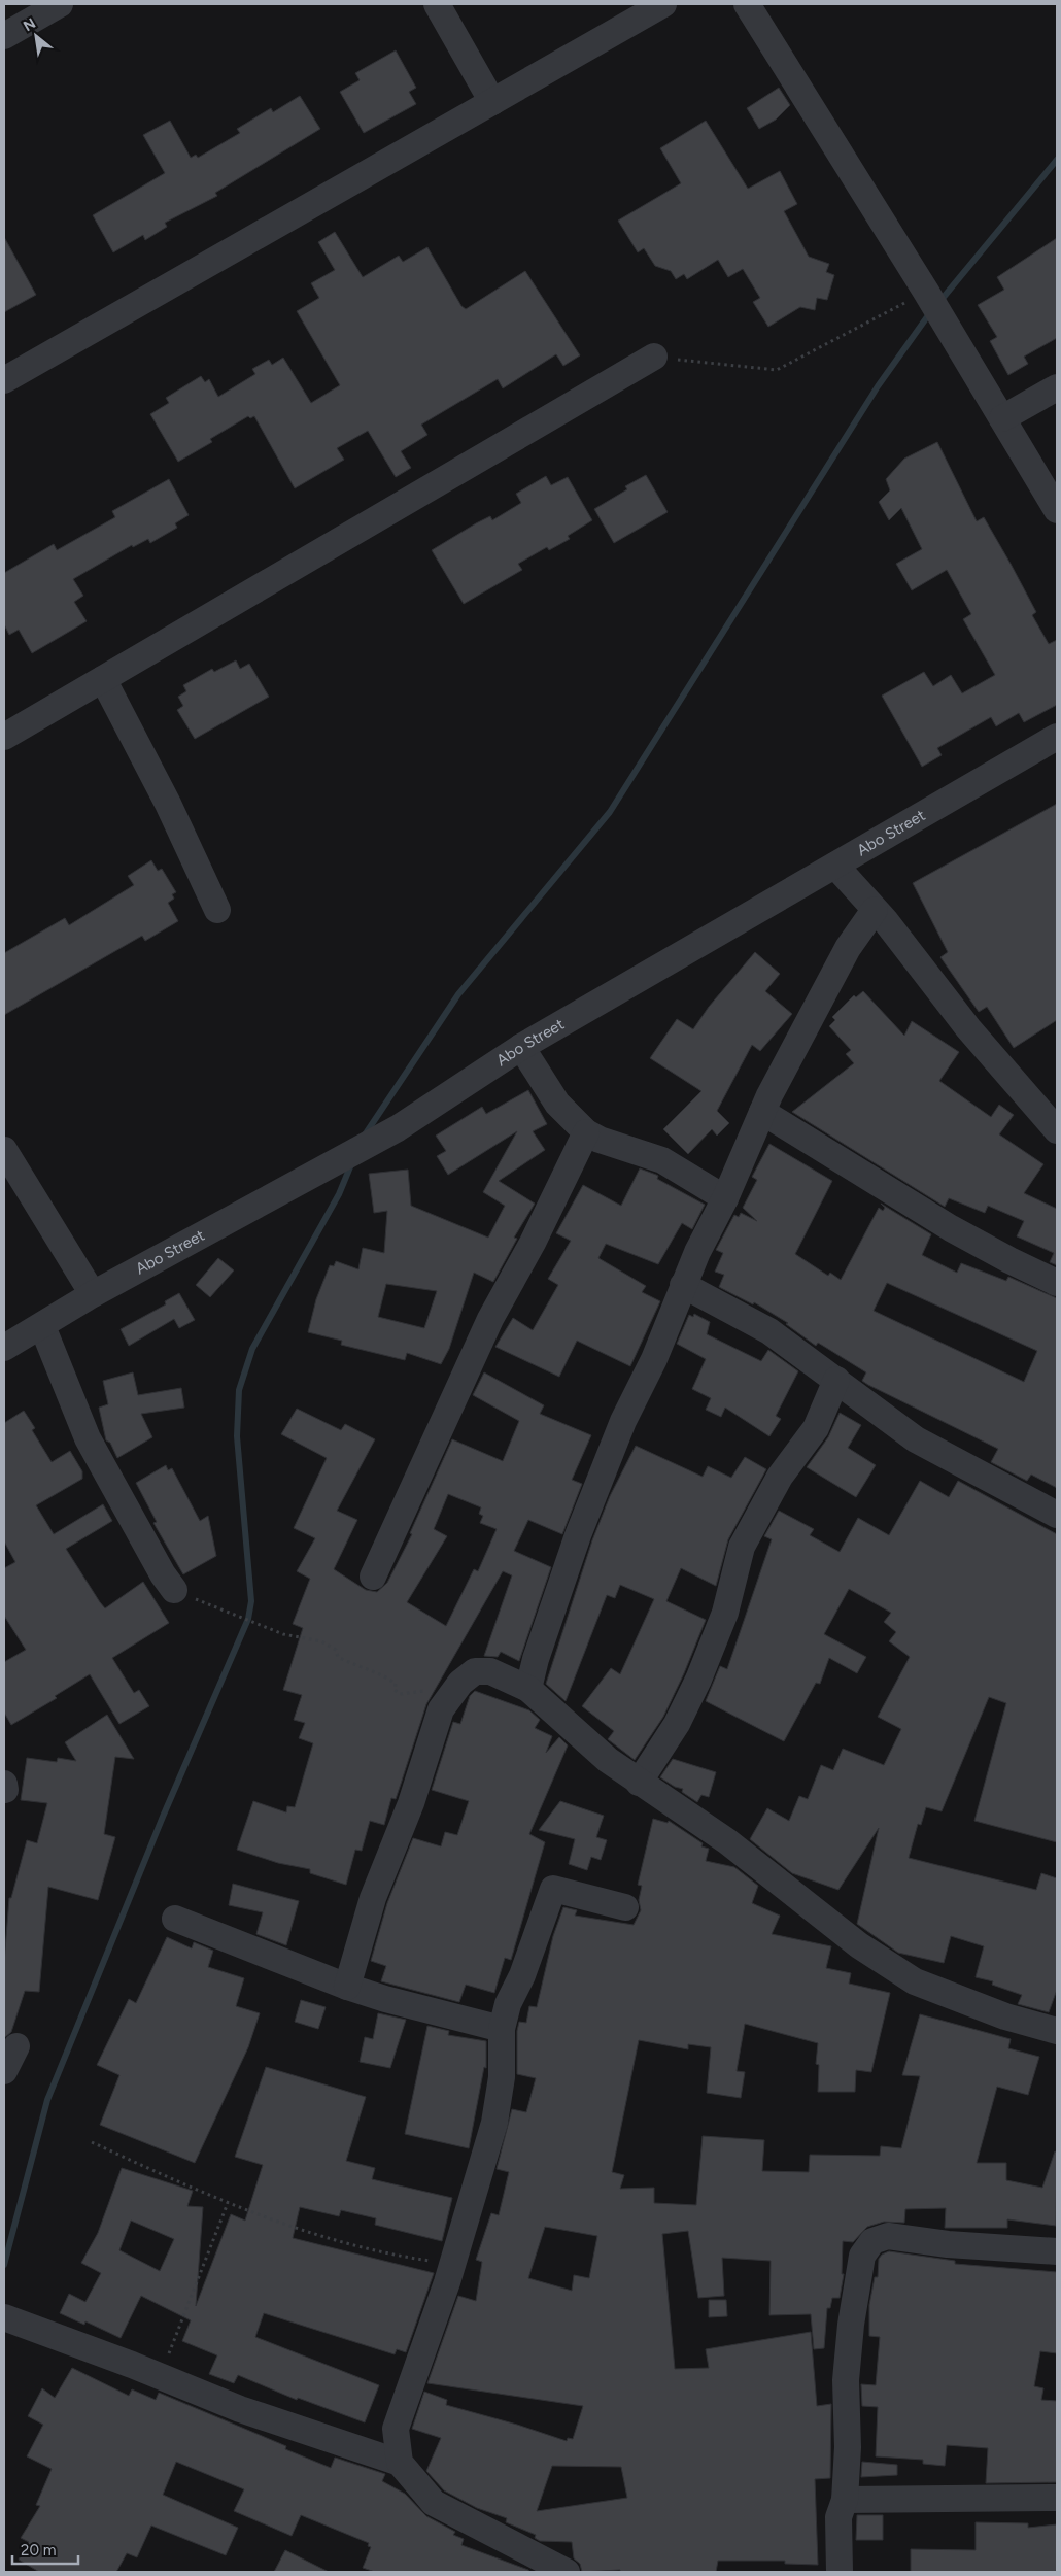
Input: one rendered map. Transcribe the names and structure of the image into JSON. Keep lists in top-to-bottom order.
{
  "streets": {
    "street": ["Abo Street"]
  },
  "scale_bar": "20 m",
  "north": "top left"
}
